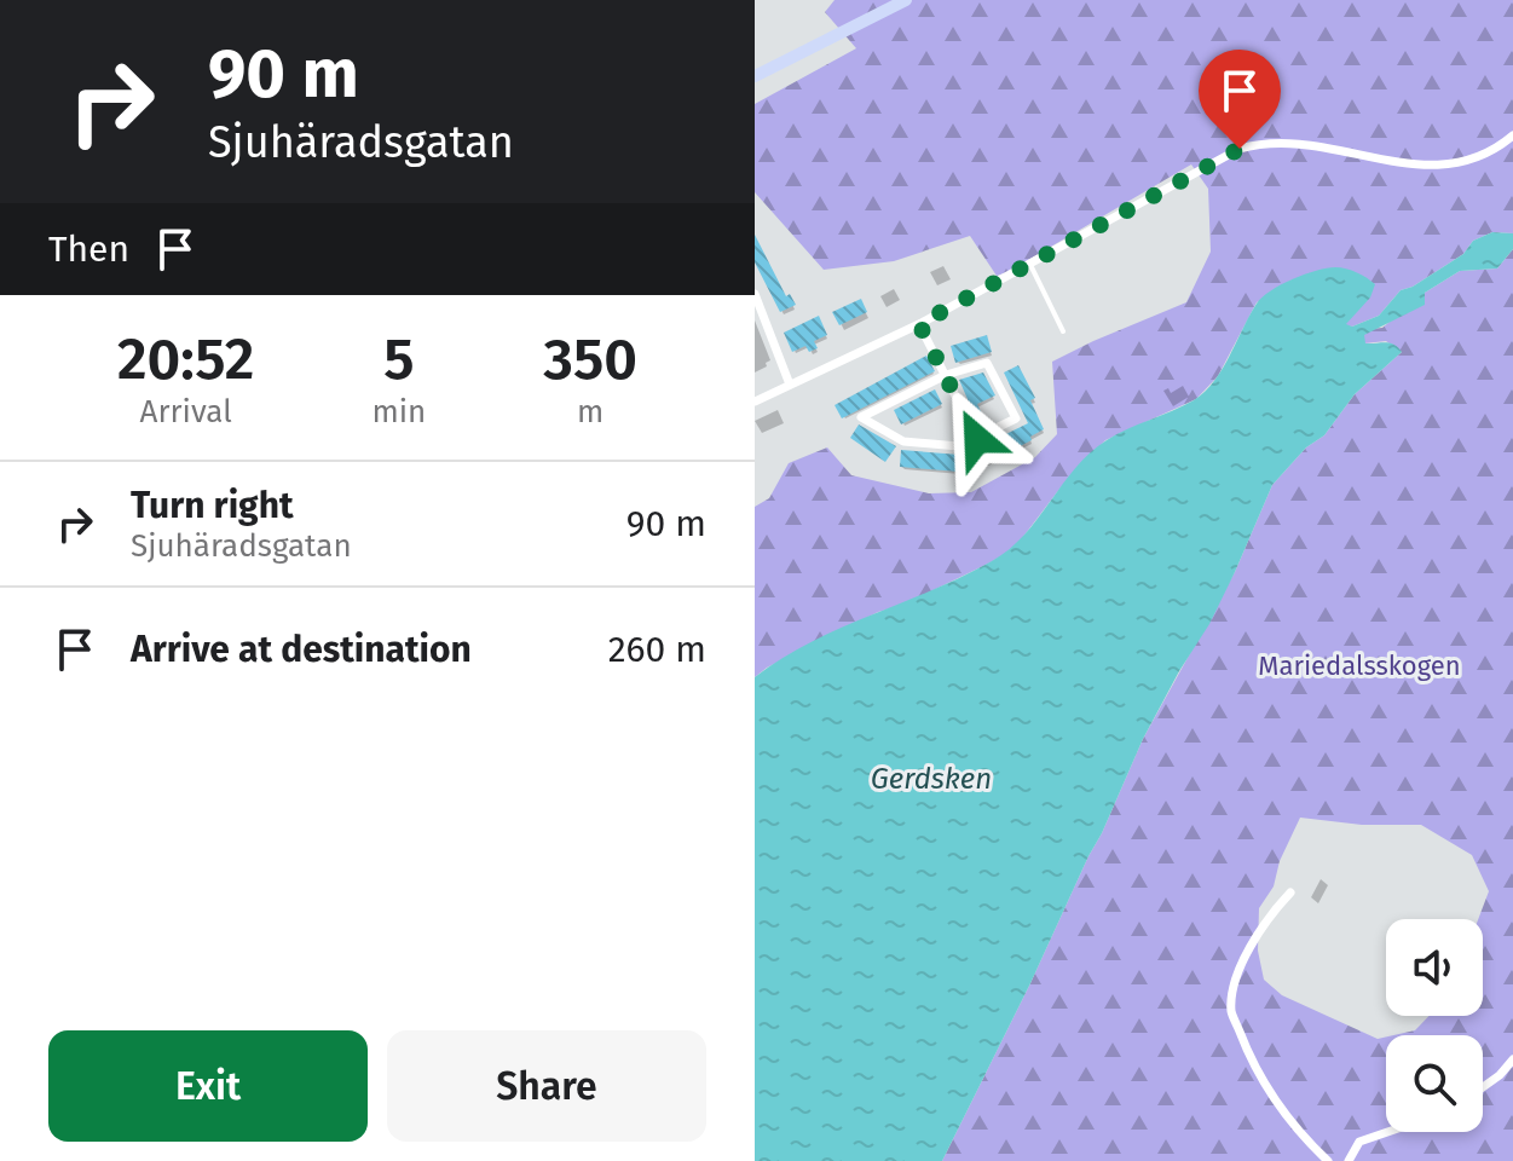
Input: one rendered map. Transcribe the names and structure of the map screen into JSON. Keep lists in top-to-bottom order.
{
  "water": ["Gerdsken"],
  "parks": ["Mariedalsskogen"],
  "page": {
    "turn": ["90 m", "Sjuhäradsgatan"],
    "then": "Then",
    "eta": [
      "20:52",
      "Arrival",
      "5",
      "min",
      "350",
      "m"
    ],
    "list": [
      {
        "name": "Turn right",
        "note": "Sjuhäradsgatan",
        "value": "90 m"
      },
      {
        "name": "Arrive at destination",
        "value": "260 m"
      }
    ],
    "buttons": ["Exit", "Share"]
  }
}
